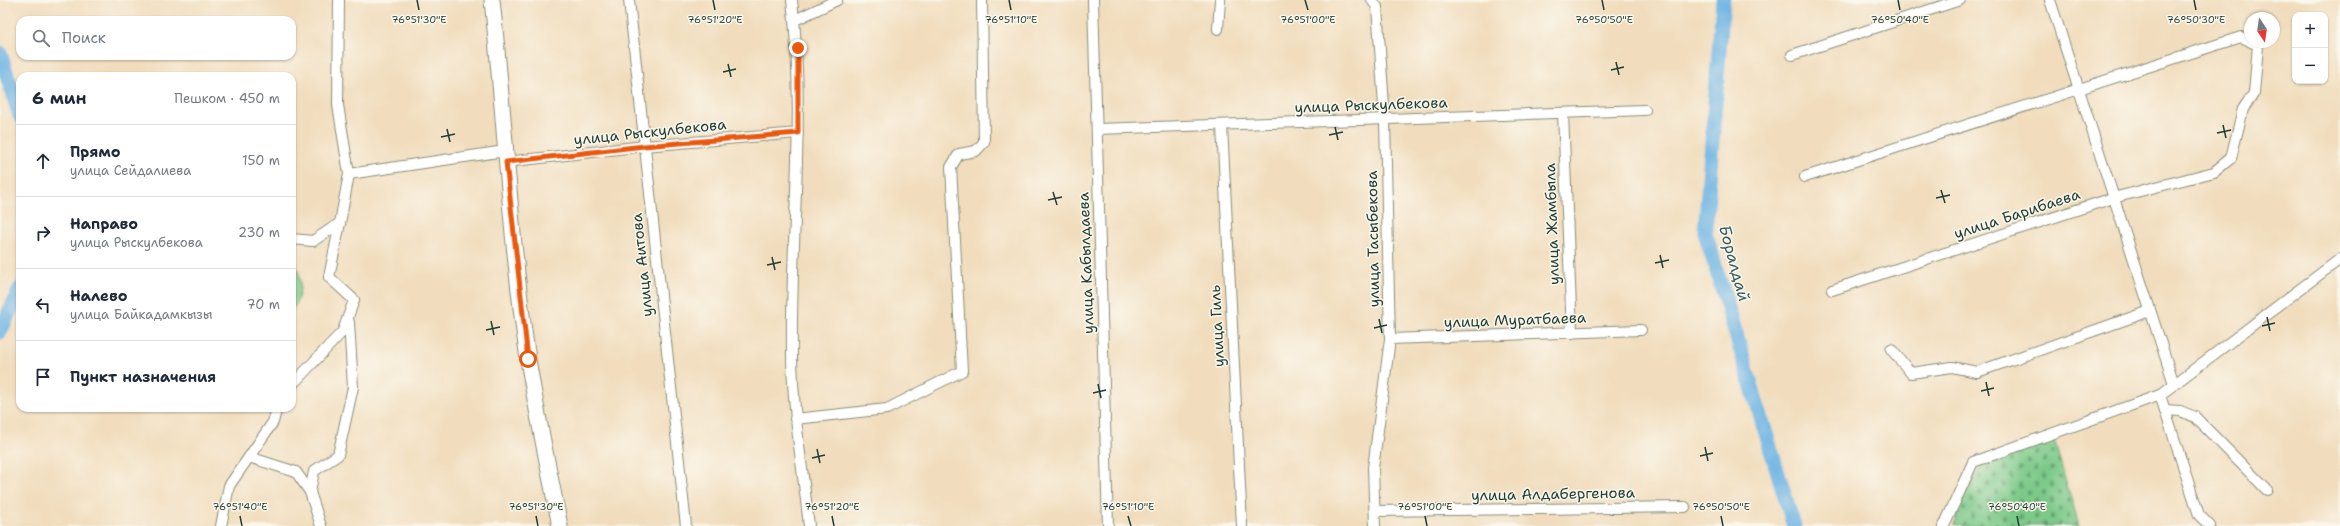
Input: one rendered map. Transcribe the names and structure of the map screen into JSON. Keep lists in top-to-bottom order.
{
  "streets": {
    "street": [
      "улица Рыскулбекова",
      "улица Барибаева",
      "улица Жамбыла",
      "улица Тасыбекова",
      "улица Кабылдаева",
      "улица Аитова",
      "улица Муратбаева",
      "улица Гиль",
      "улица Алдабергенова"
    ]
  },
  "crossings": [
    ["улица Рыскулбекова", "улица Жамбыла"],
    ["улица Рыскулбекова", "улица Тасыбекова"],
    ["улица Рыскулбекова", "улица Кабылдаева"],
    ["улица Рыскулбекова", "улица Аитова"],
    ["улица Рыскулбекова", "улица Гиль"],
    ["улица Жамбыла", "улица Муратбаева"],
    ["улица Тасыбекова", "улица Муратбаева"],
    ["улица Тасыбекова", "улица Алдабергенова"]
  ],
  "water": ["Боралдай"],
  "north": "bottom",
  "page": {
    "map_buttons": ["+", "−"],
    "search": "Поиск",
    "heading": ["6 мин", "Пешком · 450 m"],
    "list": [
      ["Прямо", "улица Сейдалиева", "150 m"],
      ["Направо", "улица Рыскулбекова", "230 m"],
      ["Налево", "улица Байкадамкызы", "70 m"],
      "Пункт назначения"
    ]
  },
  "coordinates": [
    "76°51'30\"E",
    "76°51'20\"E",
    "76°51'10\"E",
    "76°51'00\"E",
    "76°50'50\"E",
    "76°50'40\"E",
    "76°50'30\"E",
    "76°51'40\"E"
  ]
}
